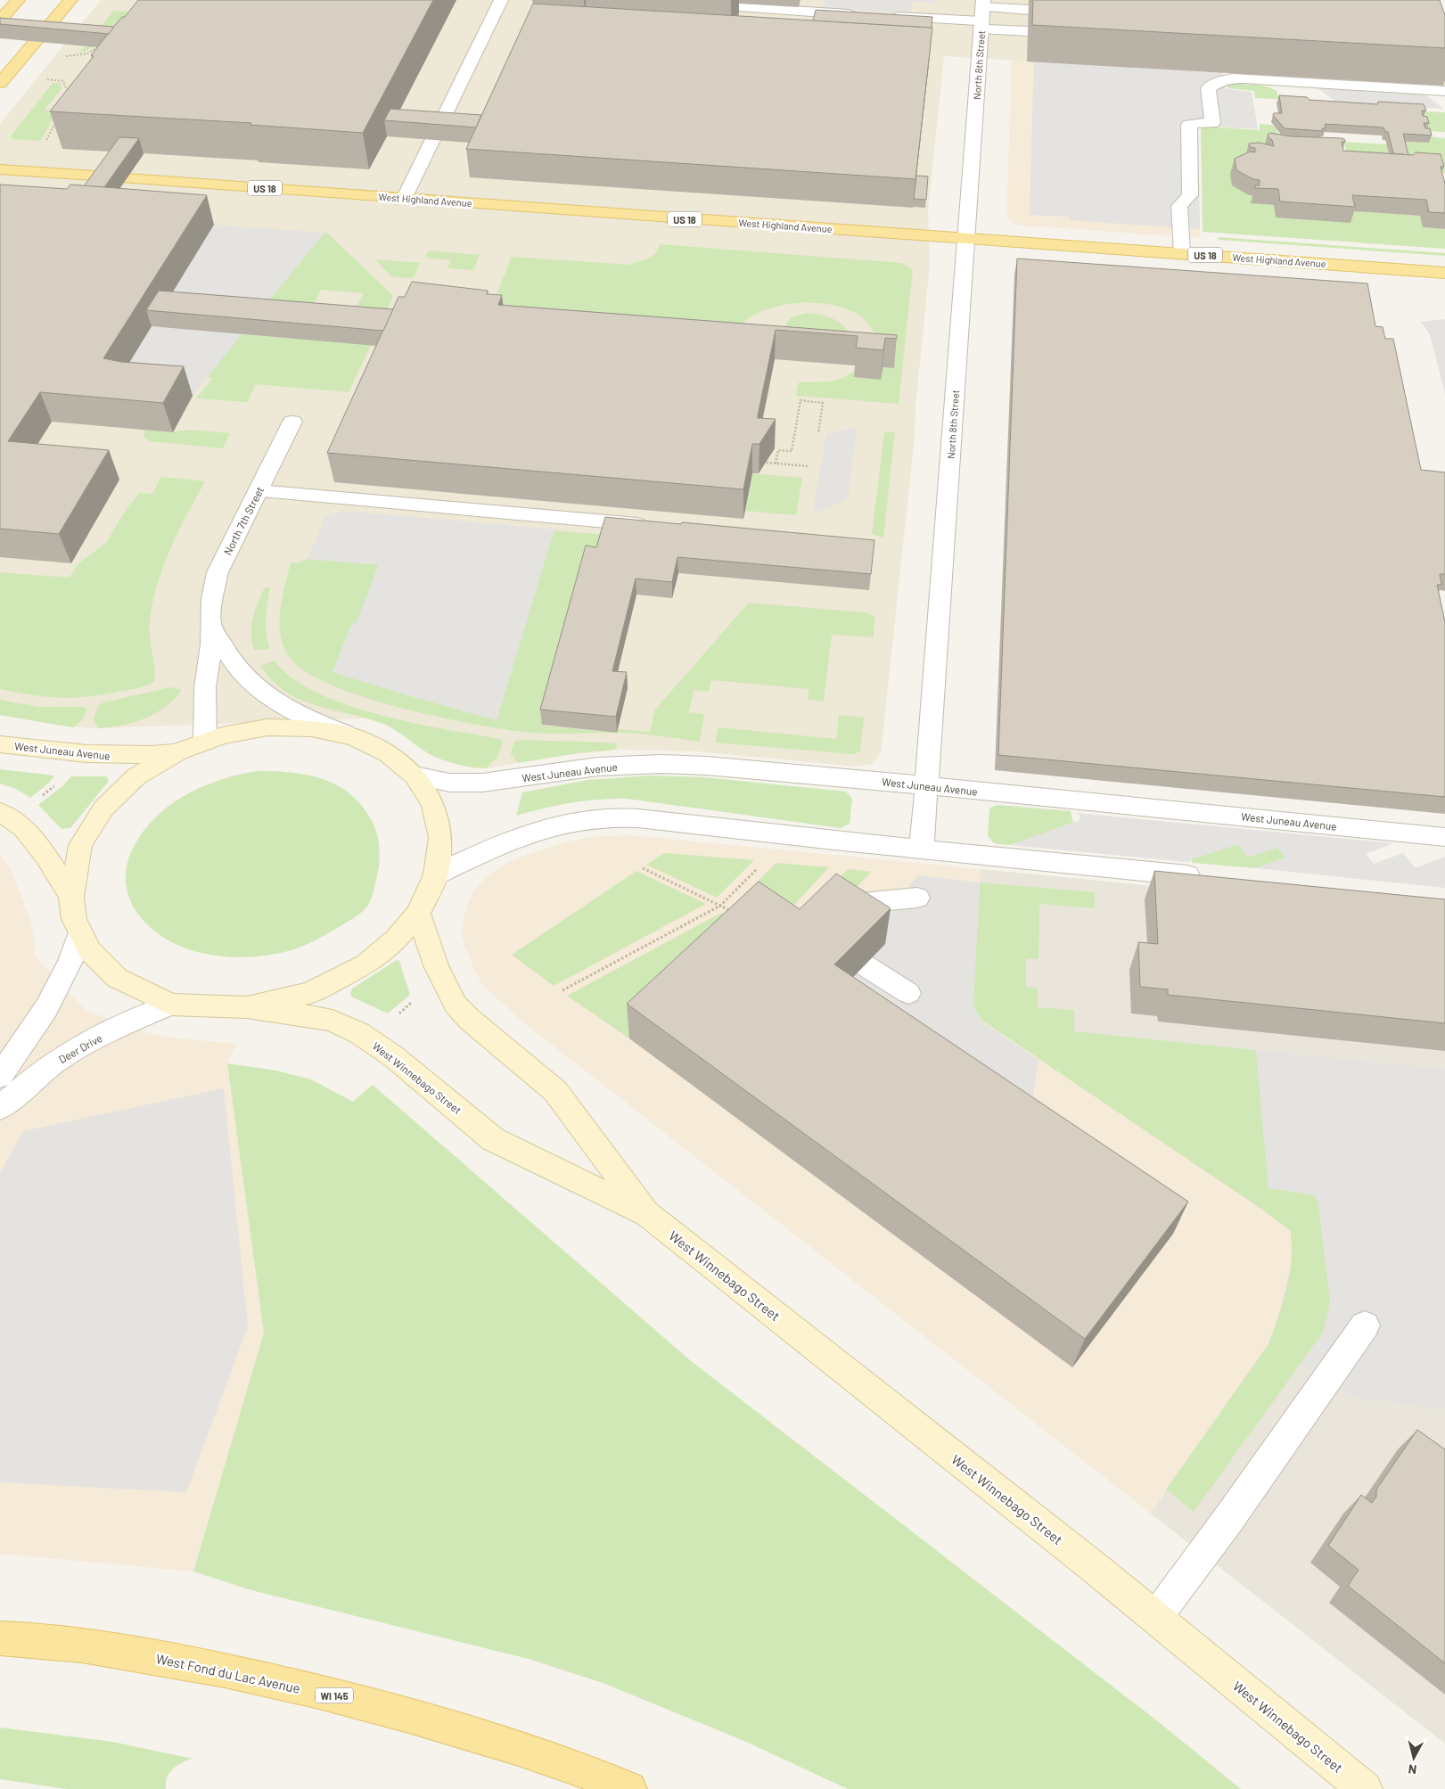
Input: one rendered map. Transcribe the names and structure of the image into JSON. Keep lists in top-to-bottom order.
{
  "streets": {
    "main road": [
      "US 18",
      "West Highland Avenue",
      "West Fond du Lac Avenue",
      "WI 145"
    ],
    "street": [
      "North 8th Street",
      "North 7th Street",
      "West Juneau Avenue",
      "Deer Drive",
      "West Winnebago Street"
    ]
  },
  "crossings": [
    ["North 8th Street", "West Highland Avenue"],
    ["North 8th Street", "West Juneau Avenue"]
  ],
  "north": "bottom"
}
